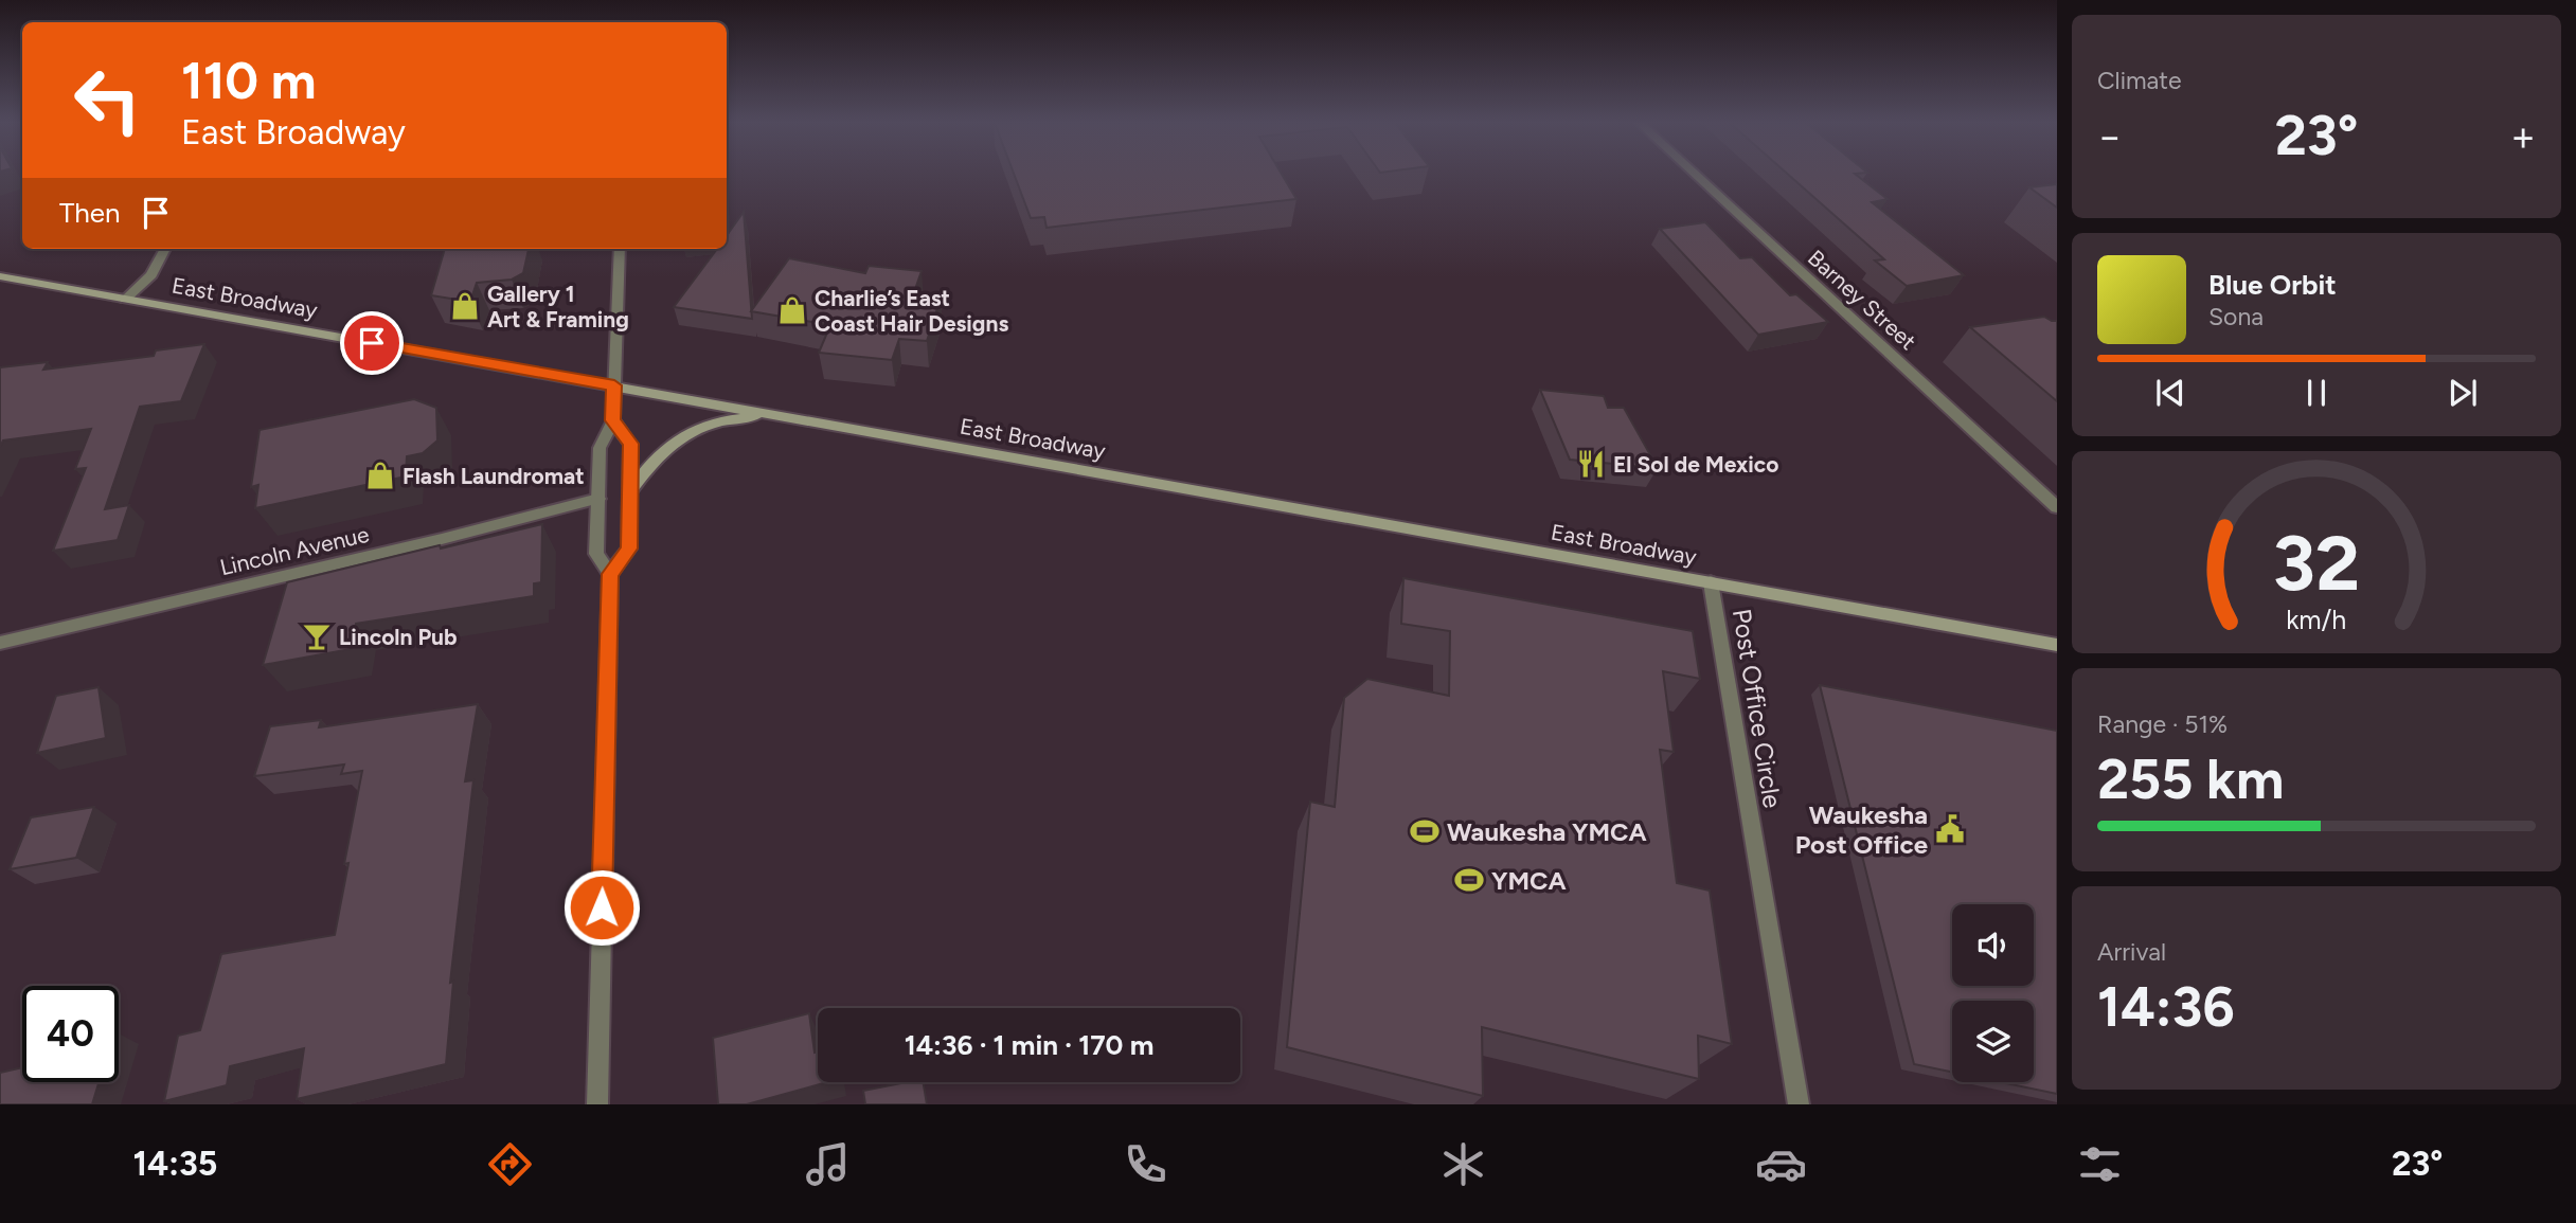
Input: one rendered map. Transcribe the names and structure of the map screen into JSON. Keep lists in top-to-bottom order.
{
  "streets": {
    "main road": ["East Broadway"],
    "street": ["Barney Street", "Lincoln Avenue", "Post Office Circle"]
  },
  "crossings": [
    ["East Broadway", "Post Office Circle"]
  ],
  "places": {
    "shop": ["Gallery 1 Art & Framing", "Charlie’s East Coast Hair Designs", "Flash Laundromat"],
    "restaurant": ["El Sol de Mexico"],
    "bar": ["Lincoln Pub"],
    "public building": ["Waukesha Post Office"],
    "sports": ["Waukesha YMCA", "YMCA"]
  },
  "page": {
    "tile": [
      "Climate",
      ["Range · 51%", "255 km"],
      ["Arrival", "14:36"]
    ],
    "turn": ["110 m", "East Broadway"],
    "heat": ["−", "23°", "+"],
    "then": "Then",
    "song": ["Blue Orbit", "Sona"],
    "limit": "40",
    "trip": "14:36 · 1 min · 170 m",
    "tabs": ["14:35", "23°"],
    "gauge": ["32", "km/h"]
  }
}
